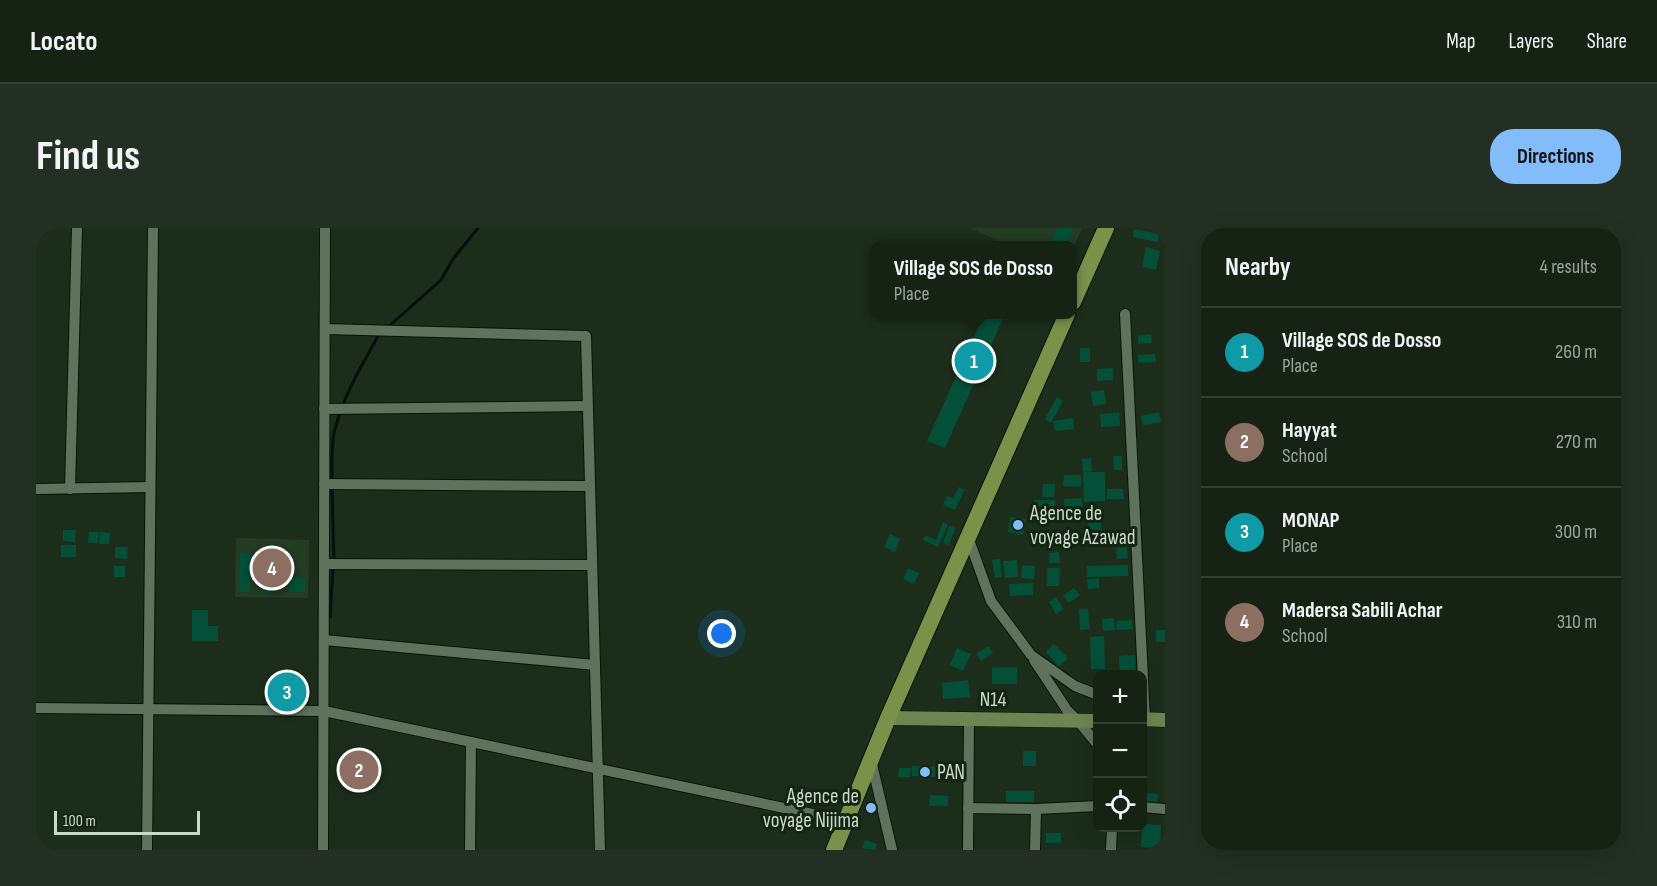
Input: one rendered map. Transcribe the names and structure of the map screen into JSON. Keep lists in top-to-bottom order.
{
  "streets": {
    "main road": ["N14"]
  },
  "places": ["Agence de voyage Azawad", "PAN", "Agence de voyage Nijima"],
  "scale_bar": "100 m",
  "page": {
    "header": "Locato",
    "nav": ["Map", "Layers", "Share"],
    "buttons": "Directions",
    "title": "Find us",
    "heading": ["Nearby", "4 results"],
    "popup": ["Village SOS de Dosso", "Place"],
    "list": [
      {
        "mark": "1",
        "name": "Village SOS de Dosso",
        "note": "Place",
        "value": "260 m"
      },
      {
        "mark": "2",
        "name": "Hayyat",
        "note": "School",
        "value": "270 m"
      },
      {
        "mark": "3",
        "name": "MONAP",
        "note": "Place",
        "value": "300 m"
      },
      {
        "mark": "4",
        "name": "Madersa Sabili Achar",
        "note": "School",
        "value": "310 m"
      }
    ],
    "pins": [
      "1",
      "4",
      "3",
      "2"
    ],
    "map_buttons": ["+", "−"],
    "scale": "100 m"
  }
}
